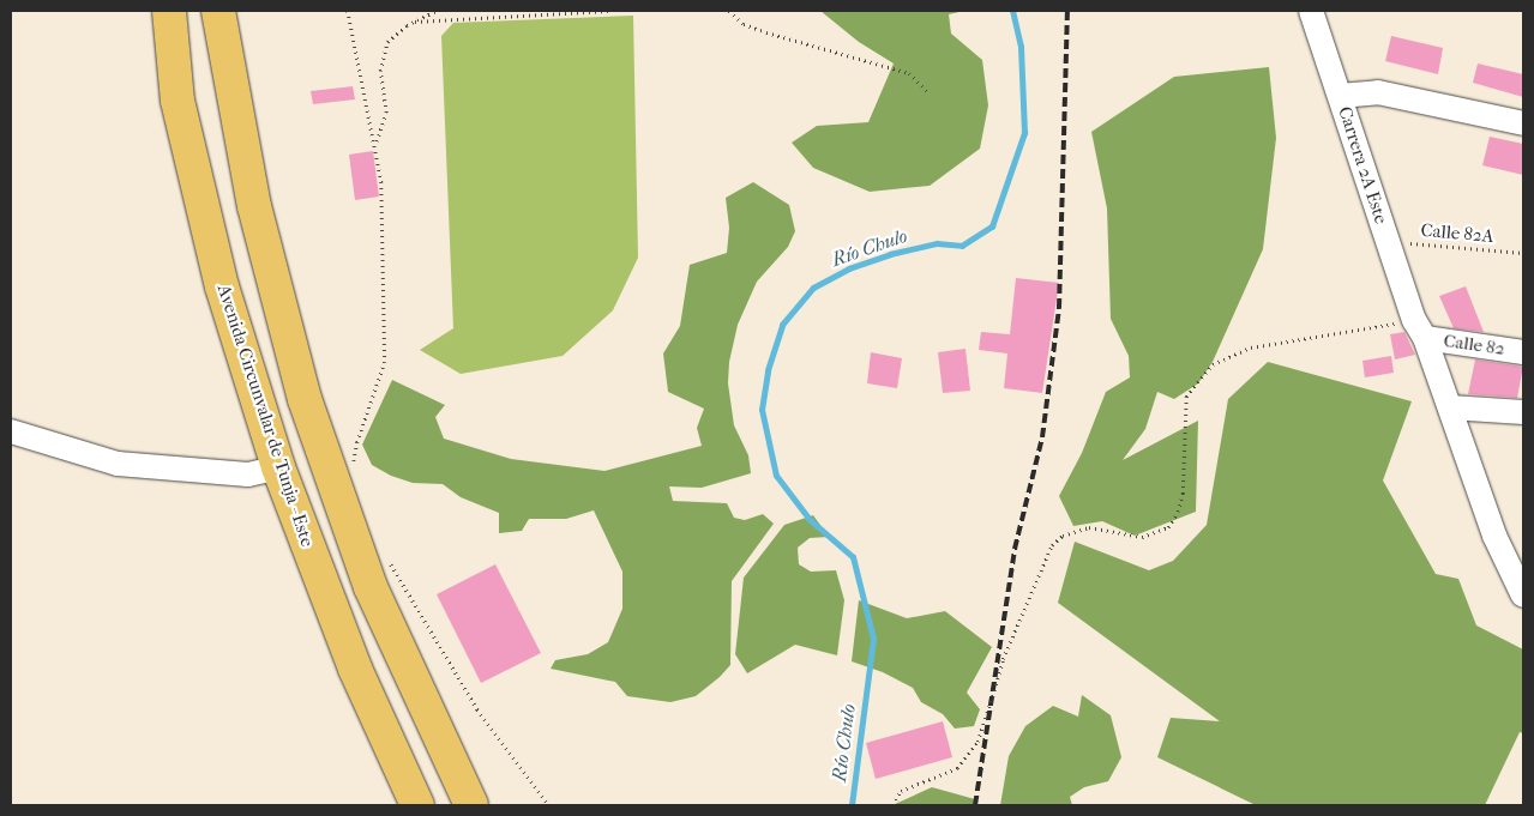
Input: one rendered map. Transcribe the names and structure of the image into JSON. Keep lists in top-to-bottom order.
{
  "streets": {
    "highway": ["Avenida Circunvalar de Tunja - Este"],
    "street": ["Carrera 2A Este", "Calle 82"],
    "path": ["Calle 82A"]
  },
  "crossings": [
    ["Carrera 2A Este", "Calle 82A"],
    ["Carrera 2A Este", "Calle 82"]
  ],
  "water": ["Río Chulo"]
}
